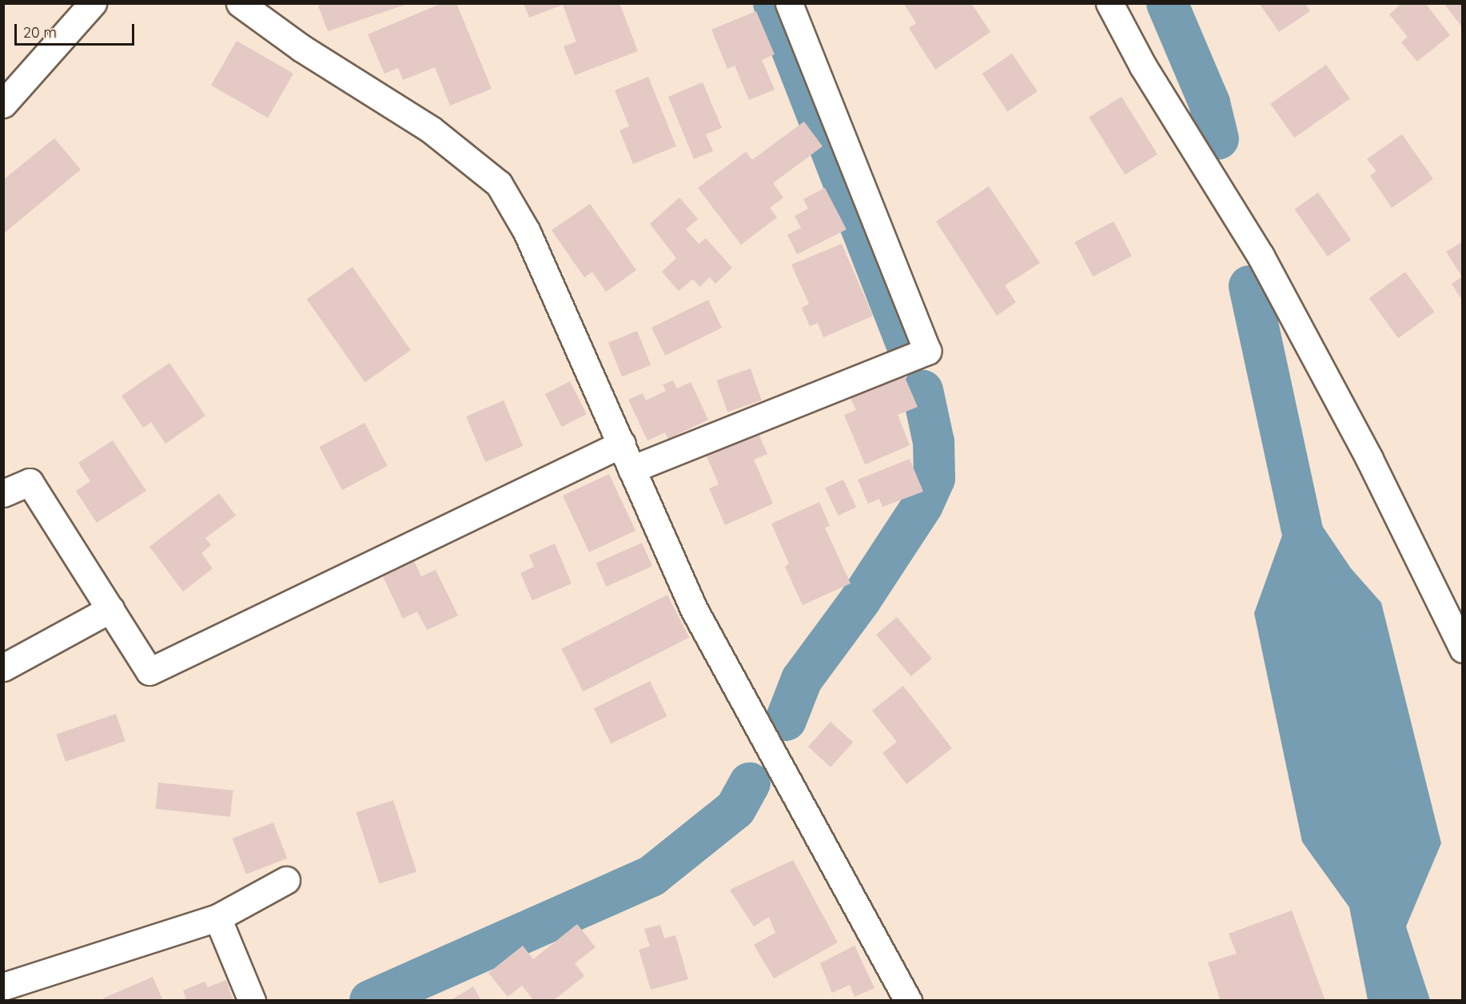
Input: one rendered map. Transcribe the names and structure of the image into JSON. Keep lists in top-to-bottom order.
{
  "scale_bar": "20 m"
}
